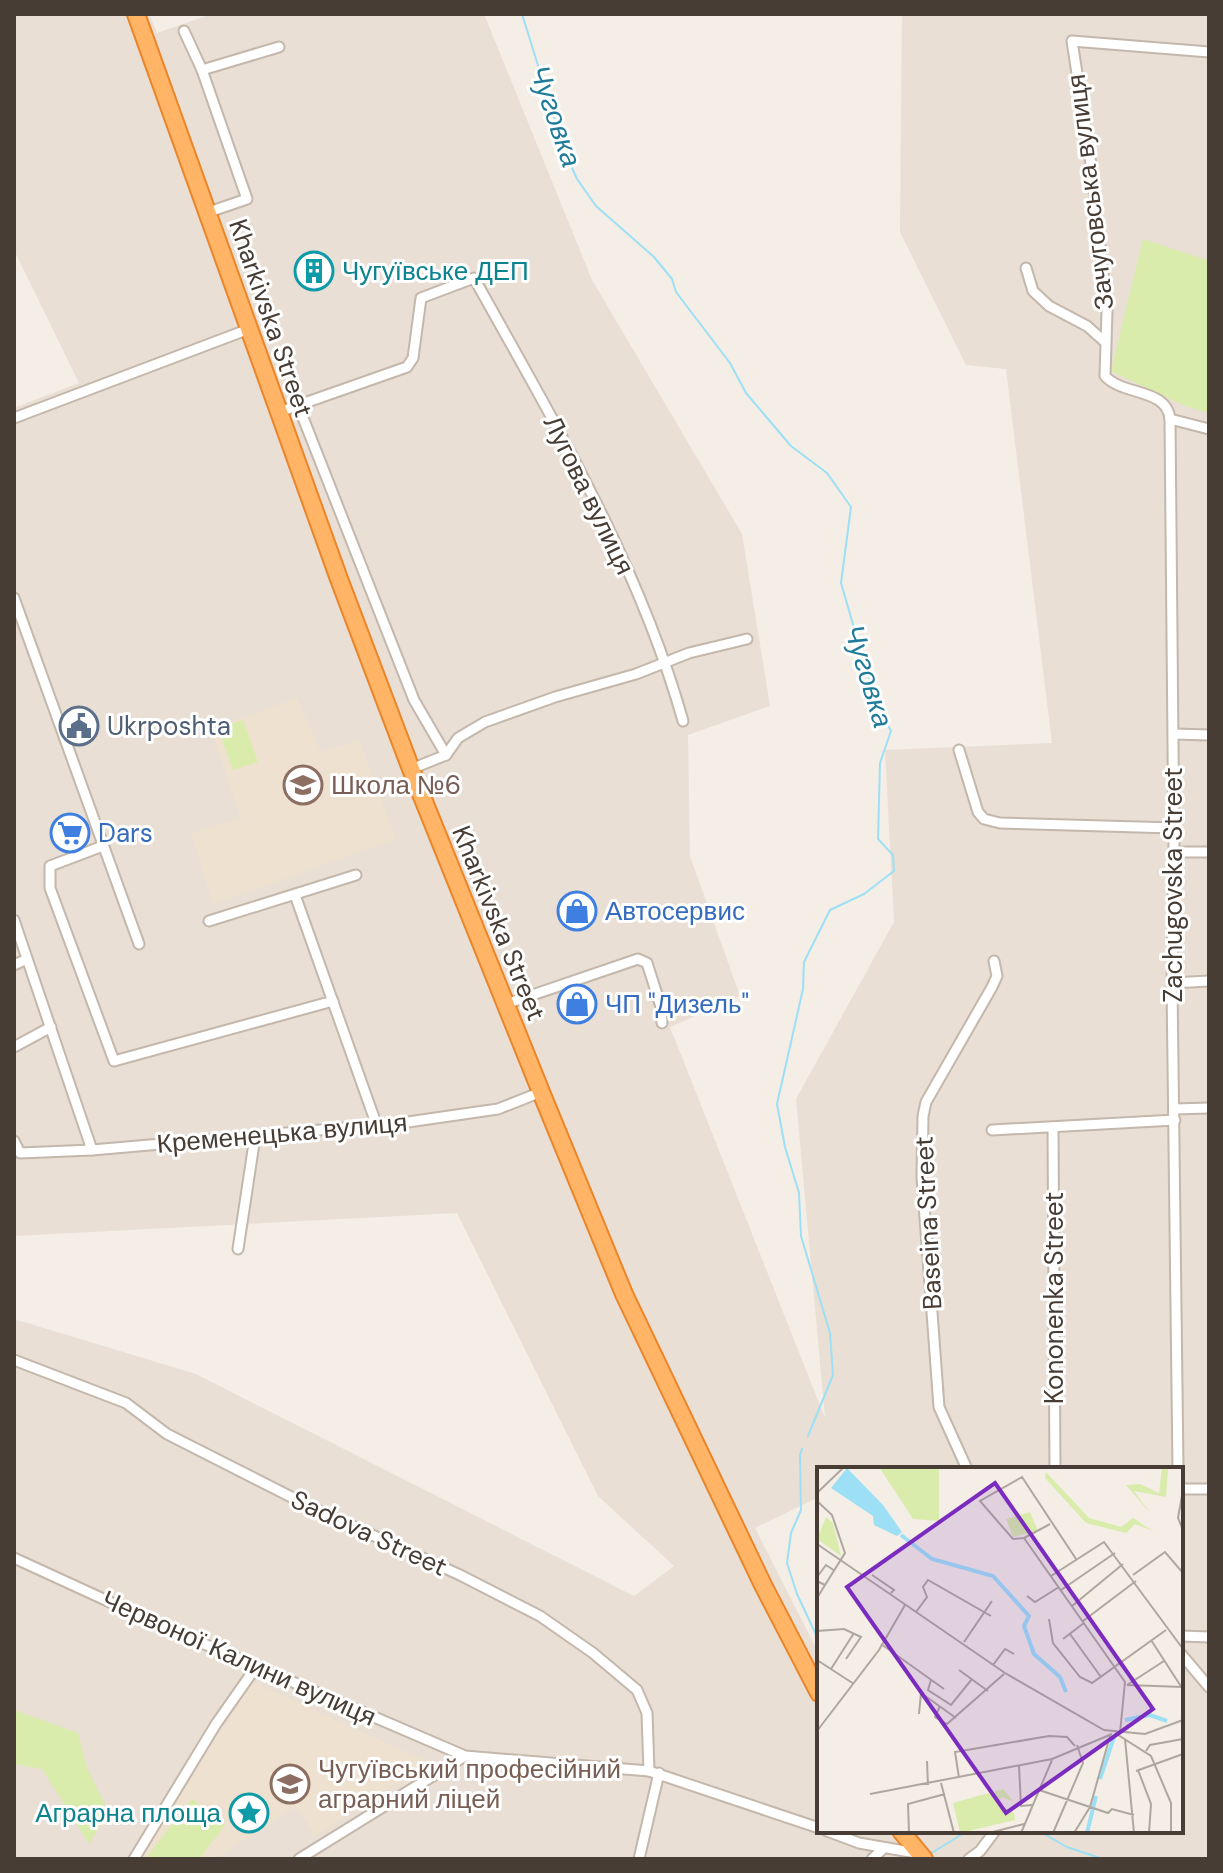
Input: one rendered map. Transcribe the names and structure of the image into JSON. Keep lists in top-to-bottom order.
{
  "streets": {
    "highway": ["Kharkivska Street"],
    "street": [
      "Зачуговська вулиця",
      "Лугова вулиця",
      "Zachugovska Street",
      "Кременецька вулиця",
      "Baseina Street",
      "Kononenka Street",
      "Sadova Street",
      "Червоної Калини вулиця"
    ]
  },
  "crossings": [
    ["Kharkivska Street", "Кременецька вулиця"],
    ["Sadova Street", "Червоної Калини вулиця"]
  ],
  "water": ["Чуговка"],
  "places": {
    "building": ["Чугуївське ДЕП"],
    "public building": ["Ukrposhta"],
    "school or university": ["Школа №6", "Чугуївський професійний аграрний ліцей"],
    "supermarket": ["Dars"],
    "shop": ["Автосервис", "ЧП \"Дизель\""],
    "place": ["Аграрна площа"]
  }
}
